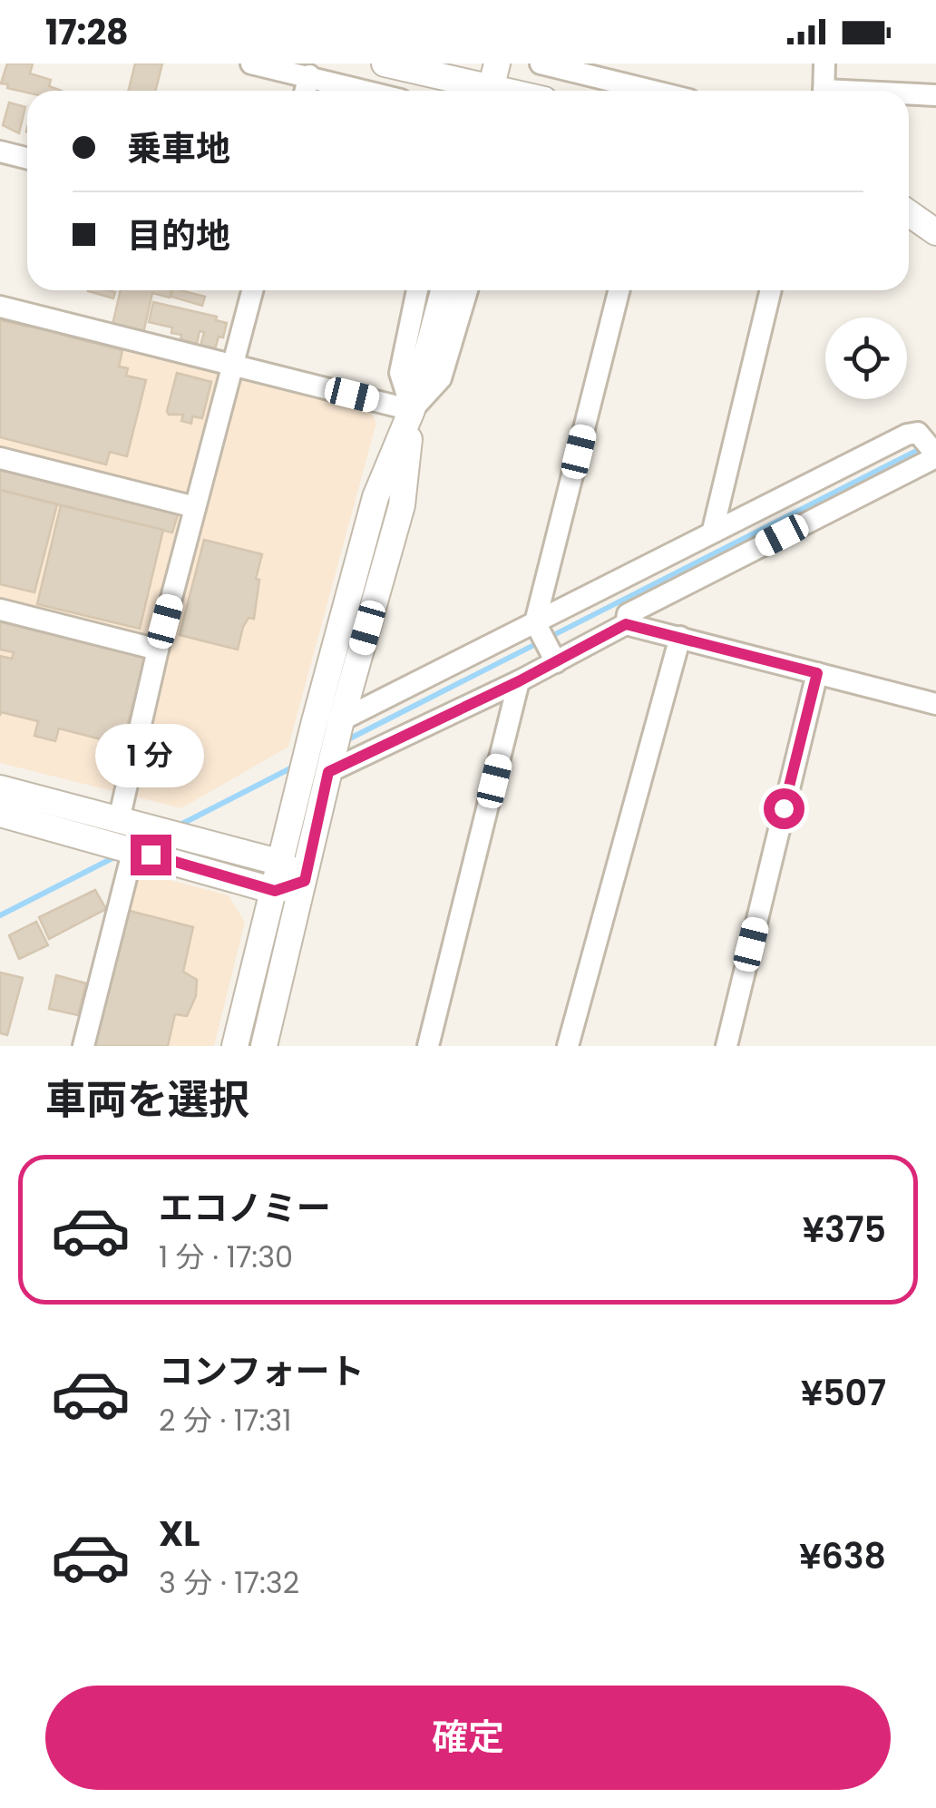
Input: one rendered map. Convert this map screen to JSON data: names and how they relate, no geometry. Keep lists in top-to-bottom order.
{
  "page": {
    "status": "17:28",
    "banner": ["乗車地", "目的地"],
    "bubble": "1 分",
    "heading": "車両を選択",
    "list": [
      {
        "name": "エコノミー",
        "note": "1 分 · 17:30",
        "value": "¥375"
      },
      {
        "name": "コンフォート",
        "note": "2 分 · 17:31",
        "value": "¥507"
      },
      {
        "name": "XL",
        "note": "3 分 · 17:32",
        "value": "¥638"
      }
    ],
    "buttons": "確定"
  }
}
